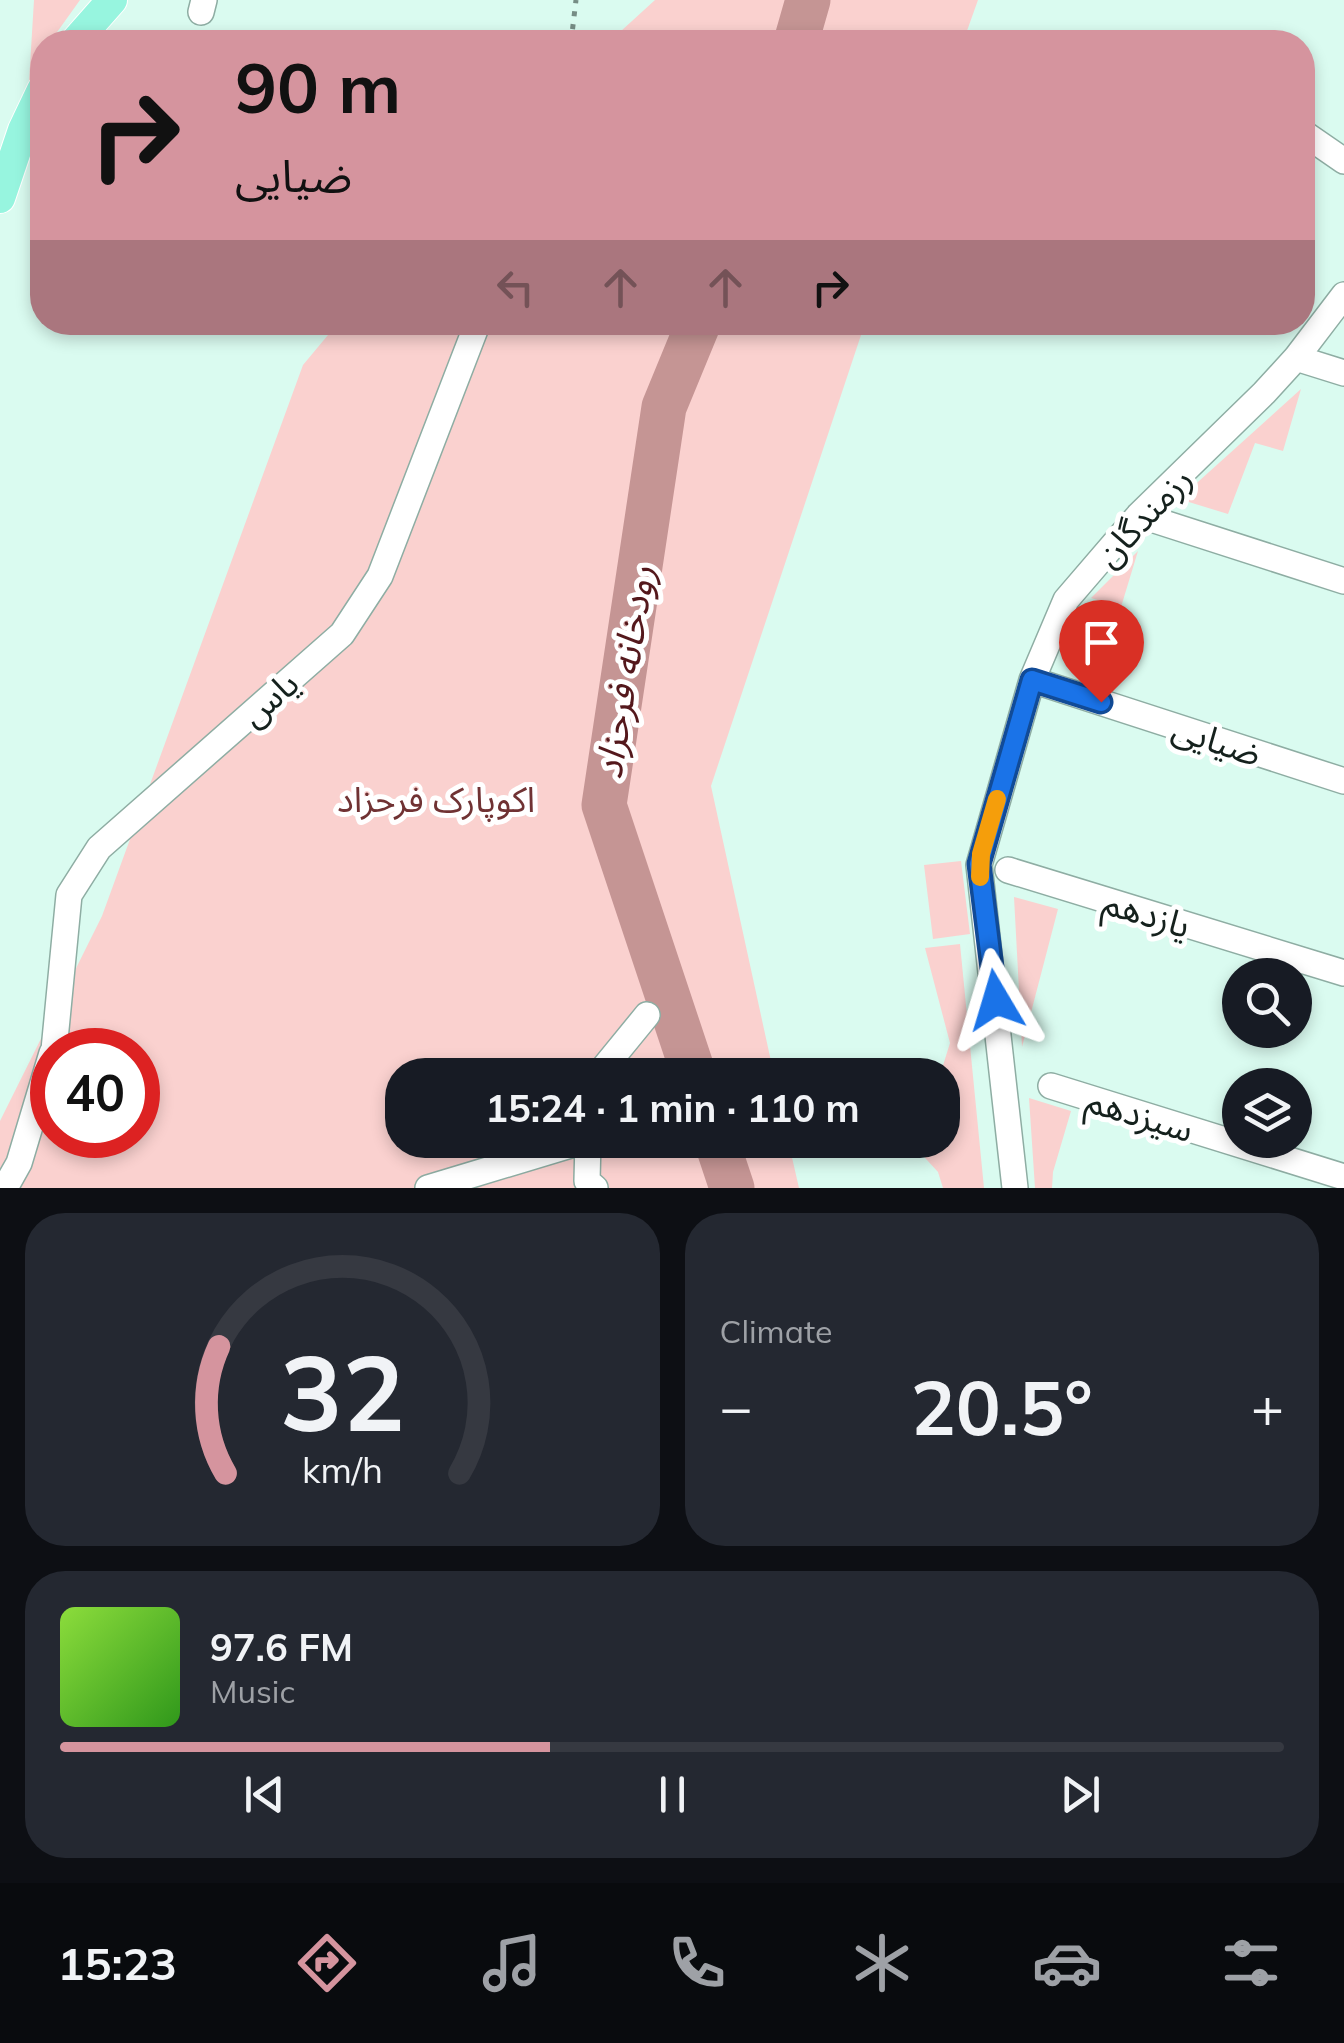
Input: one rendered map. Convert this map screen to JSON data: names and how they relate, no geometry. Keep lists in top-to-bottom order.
{
  "streets": {
    "street": [
      "رزمندگان",
      "یاس",
      "ضیایی",
      "یازدهم",
      "سیزدهم"
    ]
  },
  "crossings": [
    ["رزمندگان", "ضیایی"]
  ],
  "water": ["رودخانه فرحزاد"],
  "parks": ["اکوپارک فرحزاد"],
  "page": {
    "turn": ["90 m", "ضیایی"],
    "limit": "40",
    "trip": "15:24 · 1 min · 110 m",
    "tile": "Climate",
    "heat": ["−", "20.5°", "+"],
    "song": ["97.6 FM", "Music"],
    "tabs": "15:23",
    "gauge": ["32", "km/h"]
  }
}
